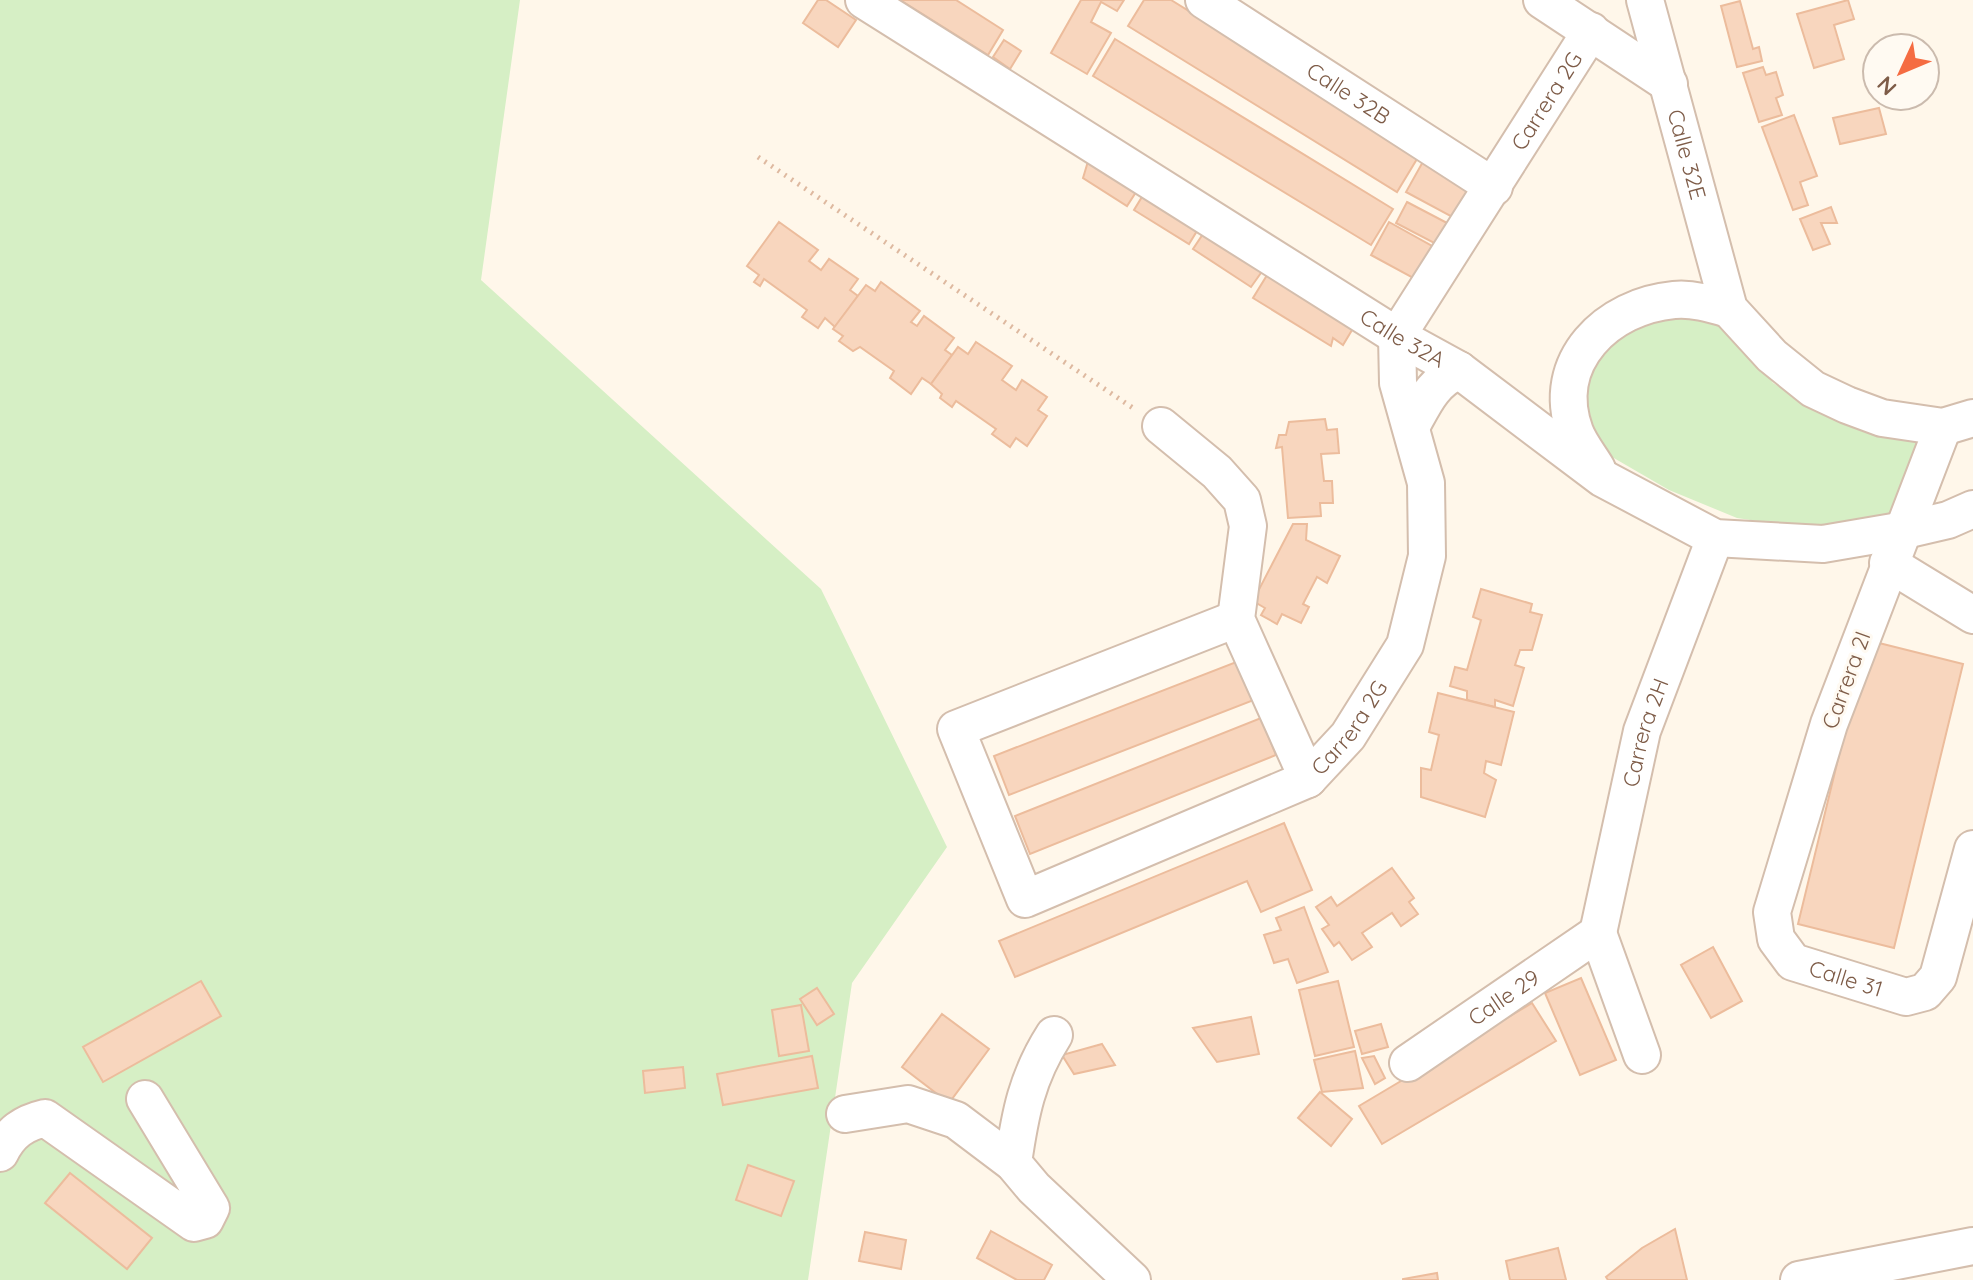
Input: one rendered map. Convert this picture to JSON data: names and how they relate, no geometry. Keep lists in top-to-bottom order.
{
  "streets": {
    "street": [
      "Calle 32B",
      "Carrera 2G",
      "Calle 32E",
      "Calle 32A",
      "Carrera 2I",
      "Carrera 2H",
      "Calle 31",
      "Calle 29"
    ]
  },
  "crossings": [
    ["Calle 32B", "Carrera 2G"],
    ["Carrera 2G", "Calle 32A"],
    ["Calle 32A", "Carrera 2I"],
    ["Calle 32A", "Carrera 2H"],
    ["Carrera 2I", "Calle 31"],
    ["Carrera 2H", "Calle 29"]
  ],
  "north": "bottom left"
}
